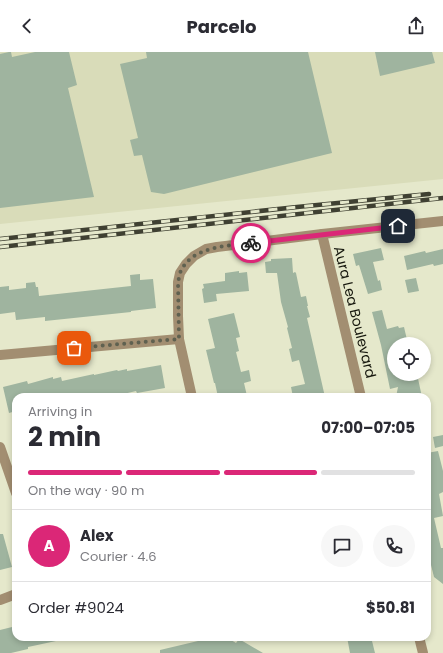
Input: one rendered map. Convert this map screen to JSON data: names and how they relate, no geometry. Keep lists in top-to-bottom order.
{
  "streets": {
    "street": ["Aura Lea Boulevard"]
  },
  "page": {
    "header": "Parcelo",
    "heading": ["2 min", "Arriving in", "07:00–07:05"],
    "panel": [
      "Alex",
      "Courier · 4.6",
      "Order #9024",
      "$50.81"
    ],
    "bar": "On the way · 90 m",
    "round": "A"
  }
}
